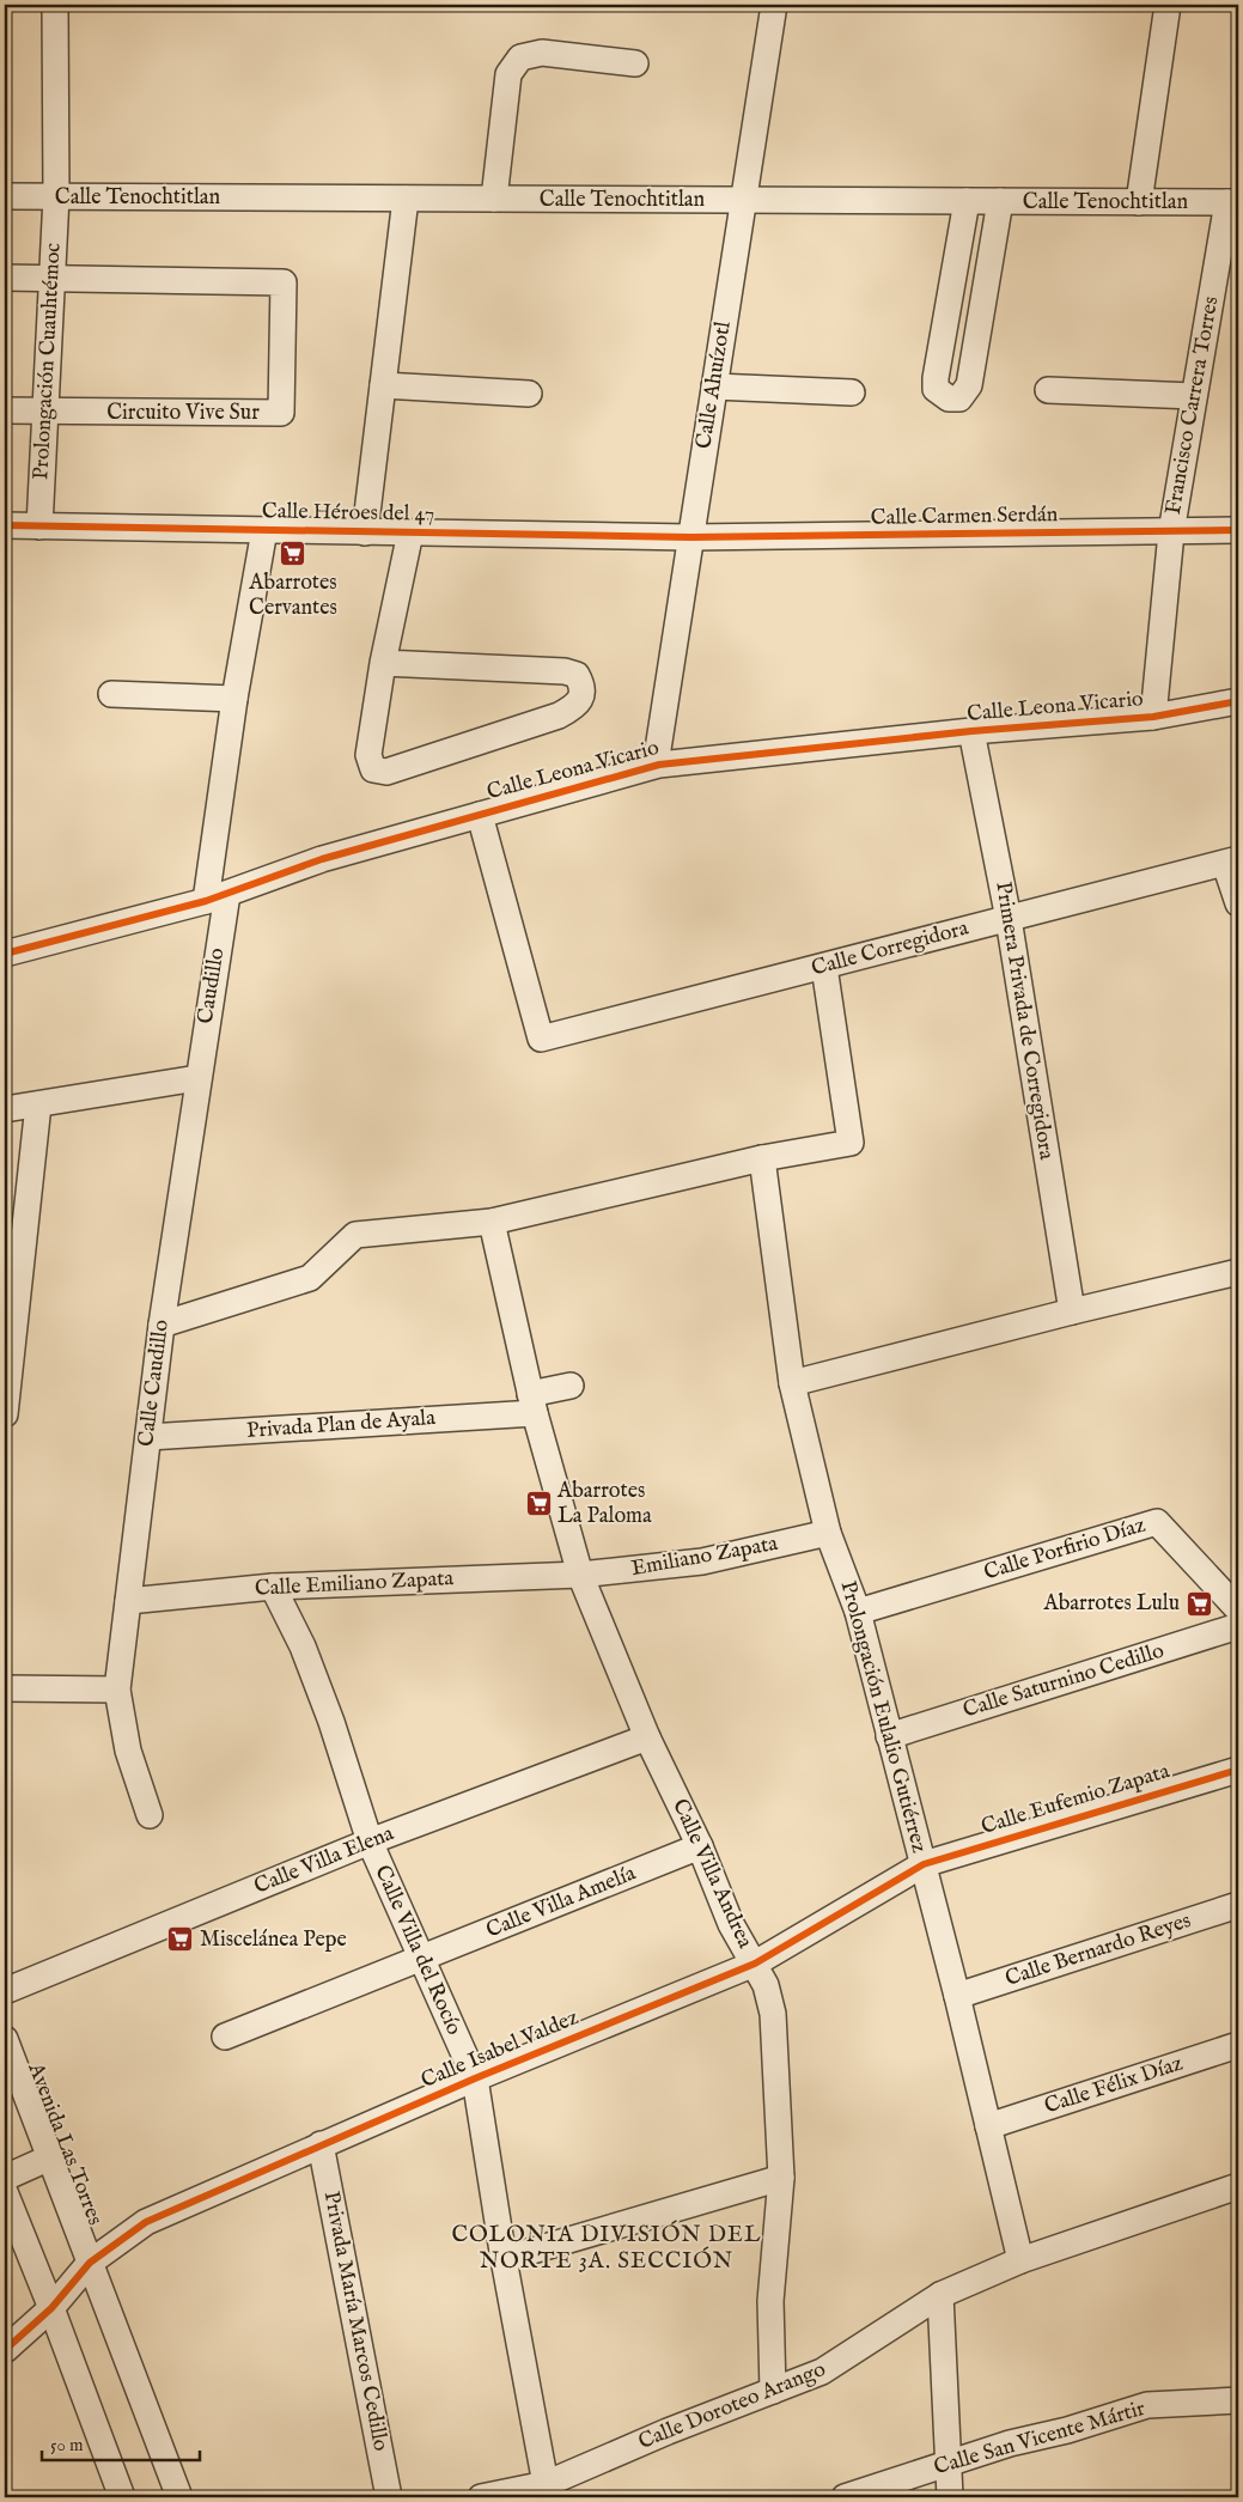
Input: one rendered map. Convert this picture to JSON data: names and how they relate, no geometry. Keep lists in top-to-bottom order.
{
  "streets": {
    "street": [
      "Calle Tenochtitlan",
      "Prolongación Cuauhtémoc",
      "Calle Ahuízotl",
      "Francisco Carrera Torres",
      "Circuito Vive Sur",
      "Calle Héroes del 47",
      "Calle Carmen Serdán",
      "Calle Leona Vicario",
      "Calle Corregidora",
      "Caudillo",
      "Primera Privada de Corregidora",
      "Calle Caudillo",
      "Privada Plan de Ayala",
      "Calle Porfirio Díaz",
      "Emiliano Zapata",
      "Calle Emiliano Zapata",
      "Calle Saturnino Cedillo",
      "Prolongación Eulalio Gutiérrez",
      "Calle Eufemio Zapata",
      "Calle Villa Elena",
      "Calle Villa Andrea",
      "Calle Villa Amelía",
      "Calle Villa del Rocío",
      "Calle Bernardo Reyes",
      "Calle Isabel Valdez",
      "Calle Félix Díaz",
      "Avenida Las Torres",
      "Privada María Marcos Cedillo",
      "Calle Doroteo Arango",
      "Calle San Vicente Mártir"
    ]
  },
  "crossings": [
    ["Calle Tenochtitlan", "Prolongación Cuauhtémoc"],
    ["Calle Tenochtitlan", "Calle Ahuízotl"],
    ["Calle Tenochtitlan", "Francisco Carrera Torres"],
    ["Prolongación Cuauhtémoc", "Circuito Vive Sur"],
    ["Prolongación Cuauhtémoc", "Calle Héroes del 47"],
    ["Calle Ahuízotl", "Calle Héroes del 47"],
    ["Calle Ahuízotl", "Calle Carmen Serdán"],
    ["Calle Ahuízotl", "Calle Leona Vicario"],
    ["Francisco Carrera Torres", "Calle Carmen Serdán"],
    ["Francisco Carrera Torres", "Calle Leona Vicario"],
    ["Calle Héroes del 47", "Calle Carmen Serdán"],
    ["Calle Héroes del 47", "Caudillo"],
    ["Calle Leona Vicario", "Calle Corregidora"],
    ["Calle Leona Vicario", "Caudillo"],
    ["Calle Leona Vicario", "Primera Privada de Corregidora"],
    ["Calle Corregidora", "Primera Privada de Corregidora"],
    ["Caudillo", "Calle Caudillo"],
    ["Calle Caudillo", "Privada Plan de Ayala"],
    ["Calle Caudillo", "Calle Emiliano Zapata"],
    ["Privada Plan de Ayala", "Calle Villa Andrea"],
    ["Calle Porfirio Díaz", "Prolongación Eulalio Gutiérrez"],
    ["Emiliano Zapata", "Calle Emiliano Zapata"],
    ["Emiliano Zapata", "Prolongación Eulalio Gutiérrez"],
    ["Emiliano Zapata", "Calle Villa Andrea"],
    ["Calle Emiliano Zapata", "Calle Villa Andrea"],
    ["Calle Emiliano Zapata", "Calle Villa del Rocío"],
    ["Calle Saturnino Cedillo", "Prolongación Eulalio Gutiérrez"],
    ["Prolongación Eulalio Gutiérrez", "Calle Eufemio Zapata"],
    ["Prolongación Eulalio Gutiérrez", "Calle Bernardo Reyes"],
    ["Prolongación Eulalio Gutiérrez", "Calle Isabel Valdez"],
    ["Prolongación Eulalio Gutiérrez", "Calle Félix Díaz"],
    ["Prolongación Eulalio Gutiérrez", "Calle Doroteo Arango"],
    ["Calle Eufemio Zapata", "Calle Isabel Valdez"],
    ["Calle Villa Elena", "Calle Villa Andrea"],
    ["Calle Villa Elena", "Calle Villa del Rocío"],
    ["Calle Villa Andrea", "Calle Villa Amelía"],
    ["Calle Villa Andrea", "Calle Isabel Valdez"],
    ["Calle Villa Andrea", "Calle Doroteo Arango"],
    ["Calle Villa Amelía", "Calle Villa del Rocío"],
    ["Calle Villa del Rocío", "Calle Isabel Valdez"],
    ["Calle Isabel Valdez", "Avenida Las Torres"],
    ["Calle Isabel Valdez", "Privada María Marcos Cedillo"]
  ],
  "districts": ["COLONIA DIVISIÓN DEL NORTE 3A. SECCIÓN"],
  "places": {
    "supermarket": [
      "Abarrotes Cervantes",
      "Abarrotes La Paloma",
      "Abarrotes Lulu",
      "Miscelánea Pepe"
    ]
  },
  "scale_bar": "50 m"
}
